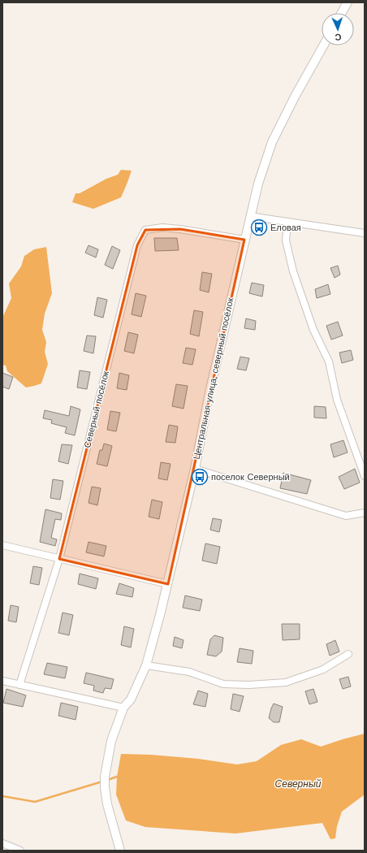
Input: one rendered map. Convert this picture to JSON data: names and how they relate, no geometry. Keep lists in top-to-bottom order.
{
  "streets": {
    "street": ["Центральная улица, северный посёлок", "Северный посёлок"]
  },
  "crossings": [
    ["Центральная улица, северный посёлок", "Северный посёлок"]
  ],
  "water": ["Северный"],
  "places": {
    "bus stop": ["Еловая", "поселок Северный"]
  },
  "north": "bottom"
}
